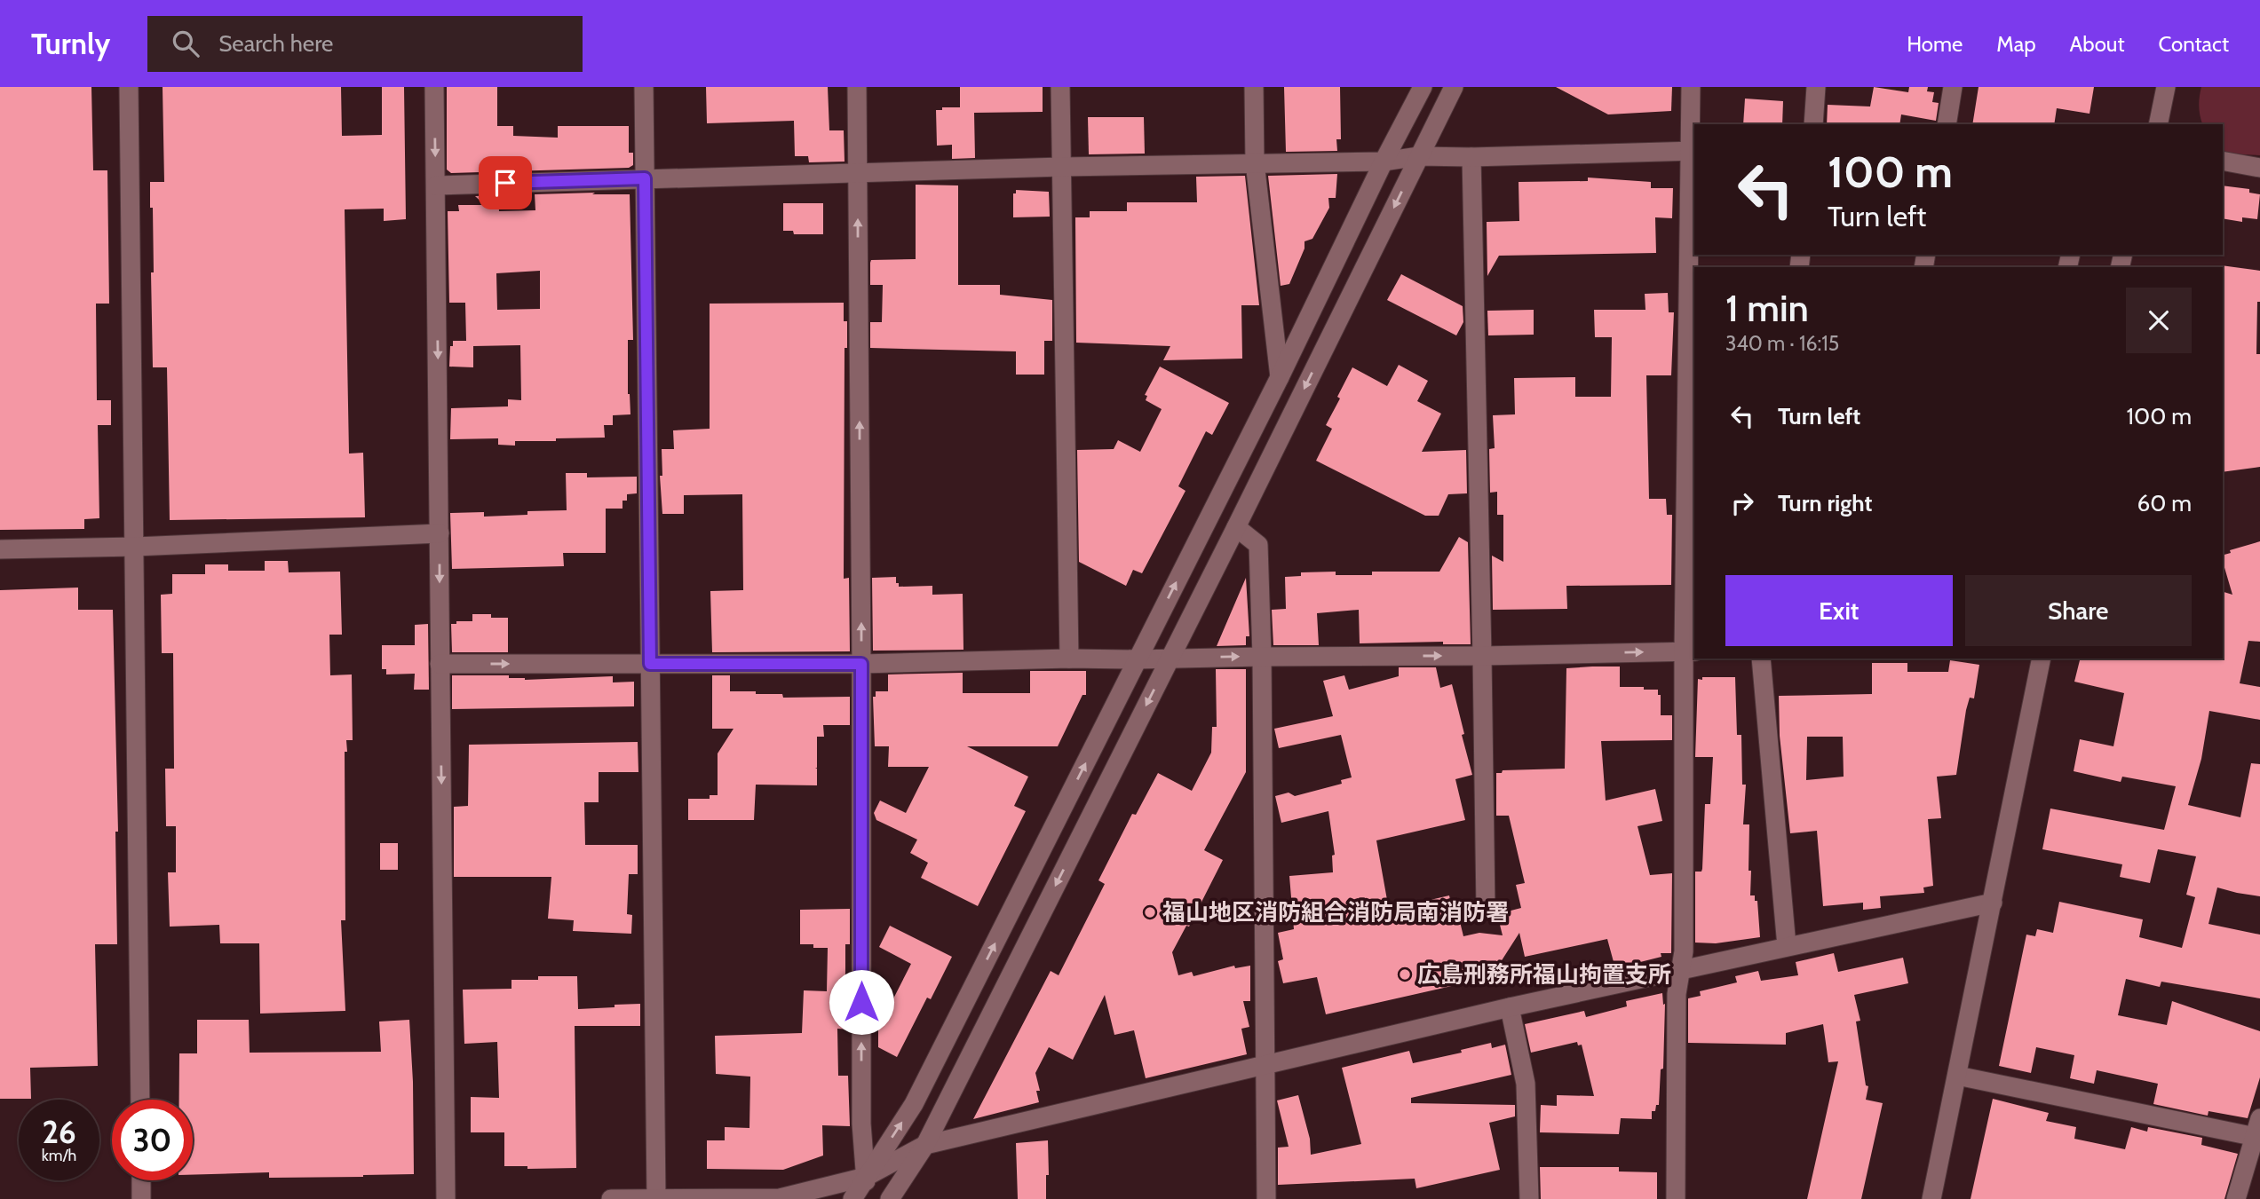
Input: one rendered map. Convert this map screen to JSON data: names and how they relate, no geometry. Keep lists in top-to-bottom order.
{
  "places": ["福山地区消防組合消防局南消防署", "広島刑務所福山拘置支所"],
  "page": {
    "header": "Turnly",
    "search": "Search here",
    "nav": [
      "Home",
      "Map",
      "About",
      "Contact"
    ],
    "turn": ["100 m", "Turn left"],
    "heading": ["1 min", "340 m · 16:15"],
    "list": [
      {
        "name": "Turn left",
        "value": "100 m"
      },
      {
        "name": "Turn right",
        "value": "60 m"
      }
    ],
    "buttons": ["Exit", "Share"],
    "speed": "26 km/h",
    "limit": "30"
  }
}
